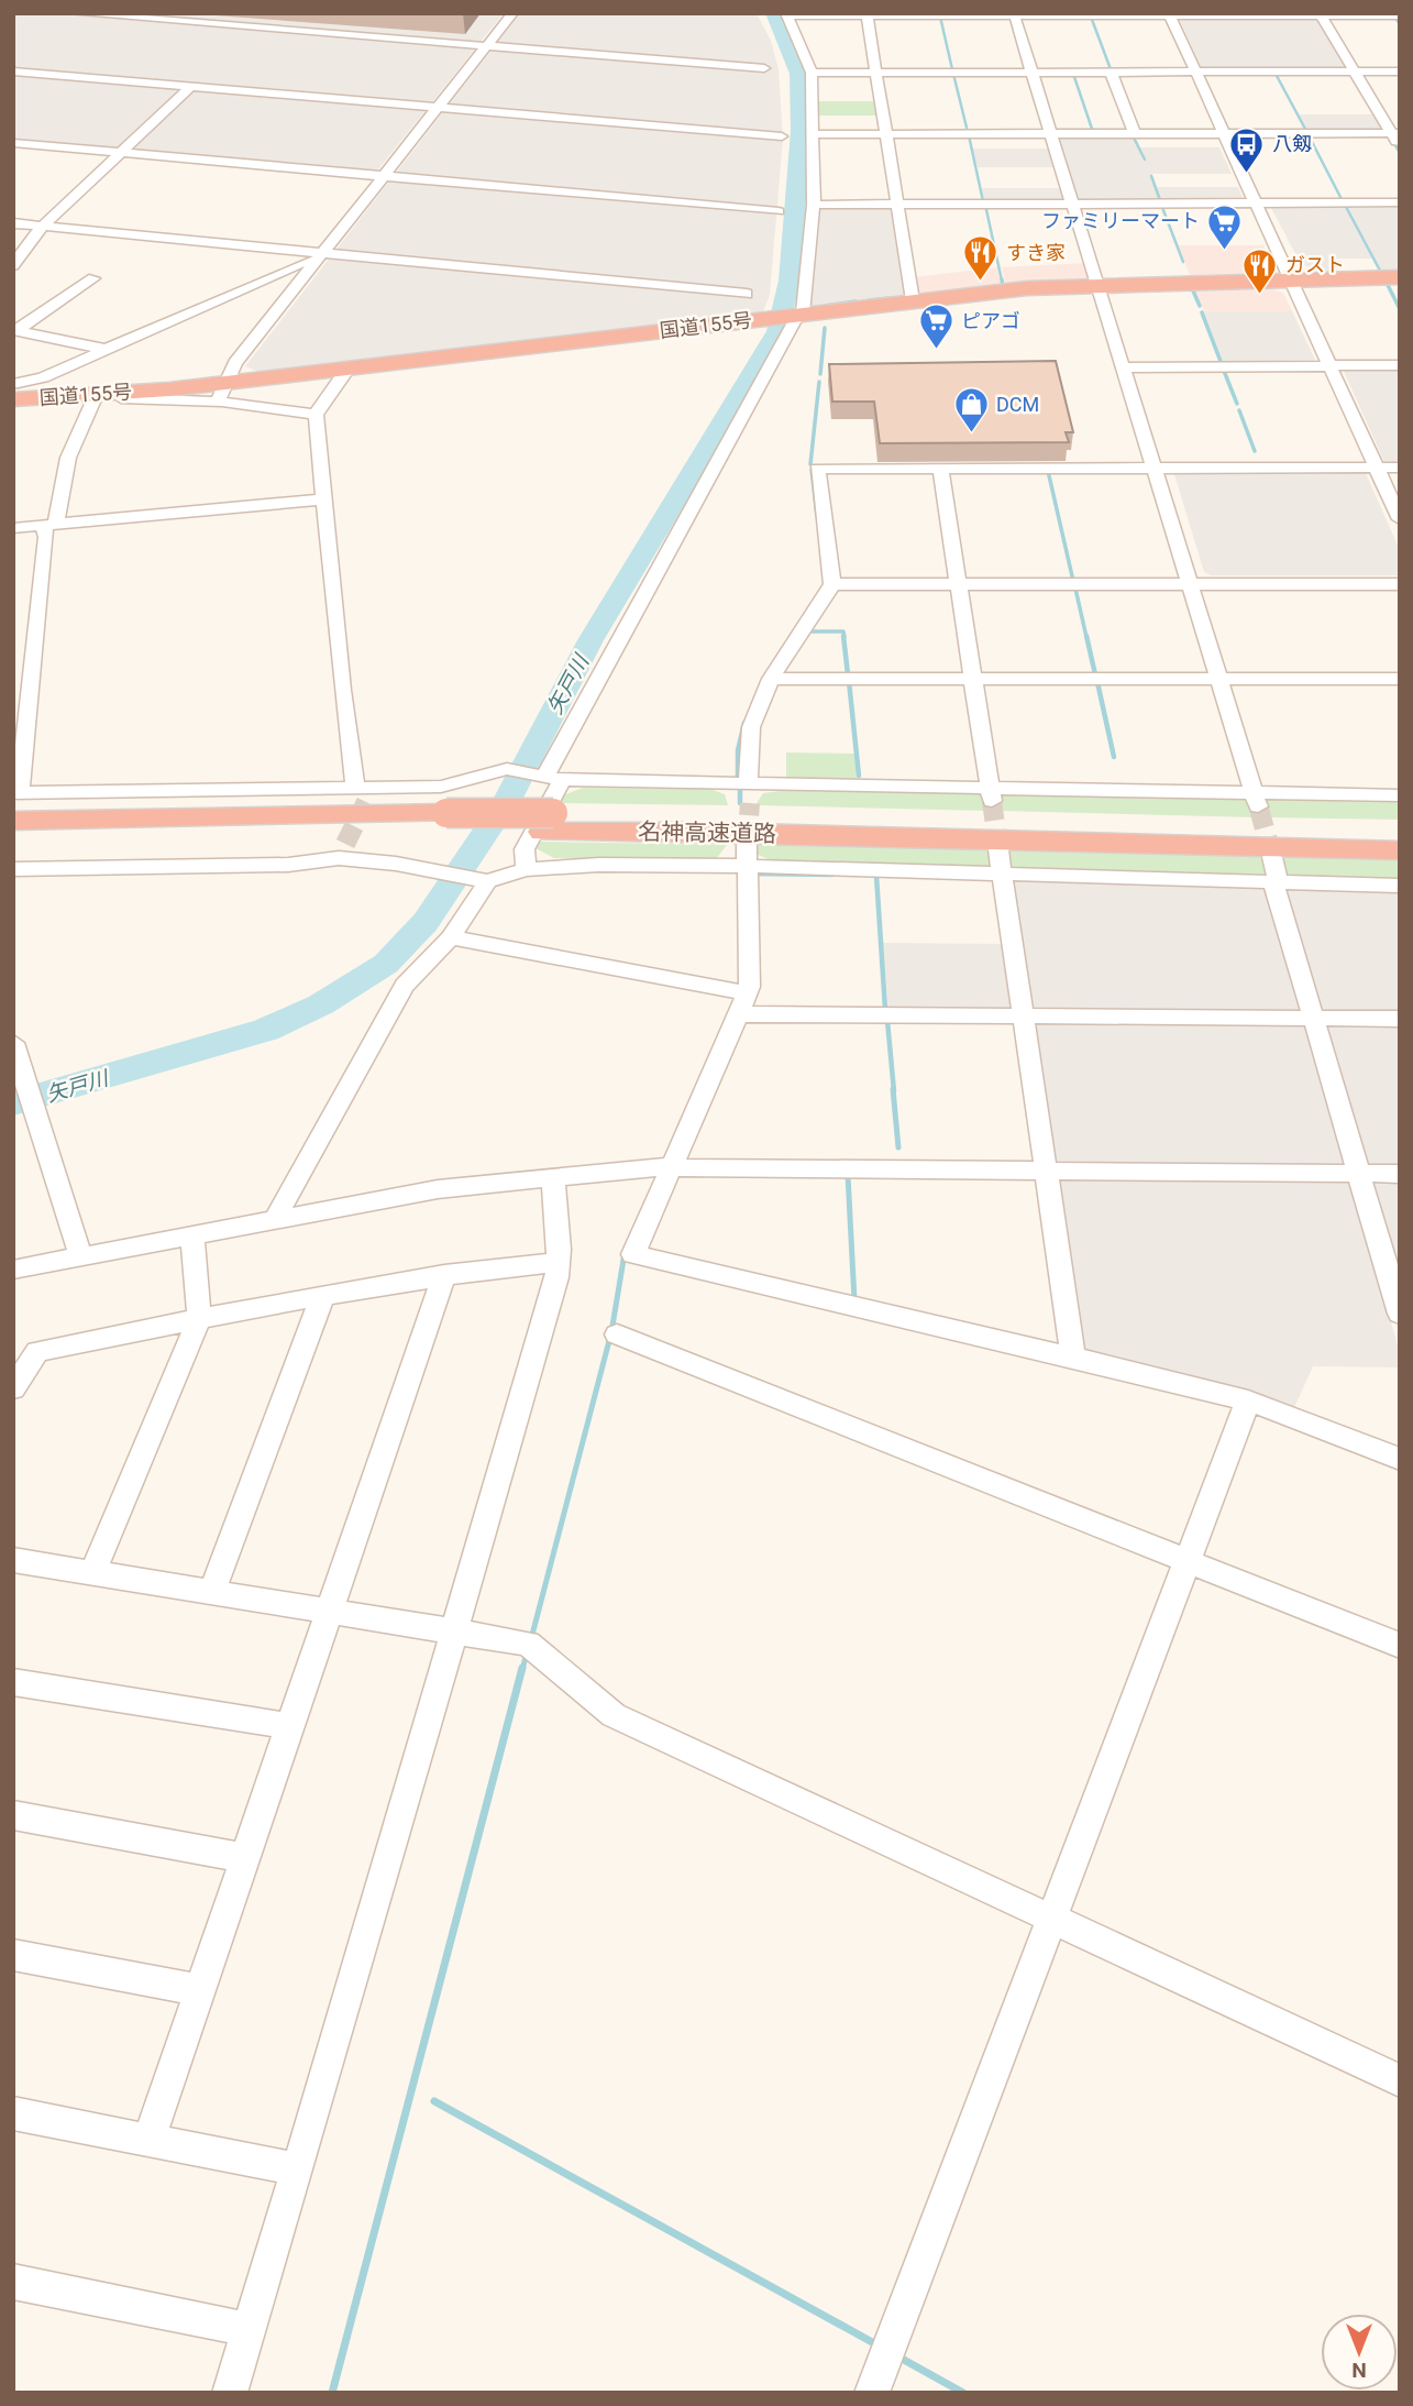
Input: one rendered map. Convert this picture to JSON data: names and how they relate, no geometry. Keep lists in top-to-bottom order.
{
  "streets": {
    "highway": ["国道155号", "名神高速道路"]
  },
  "water": ["矢戸川"],
  "places": {
    "bus stop": ["八剱"],
    "supermarket": ["ファミリーマート", "ピアゴ"],
    "restaurant": ["すき家", "ガスト"],
    "shop": ["DCM"]
  },
  "north": "bottom"
}
